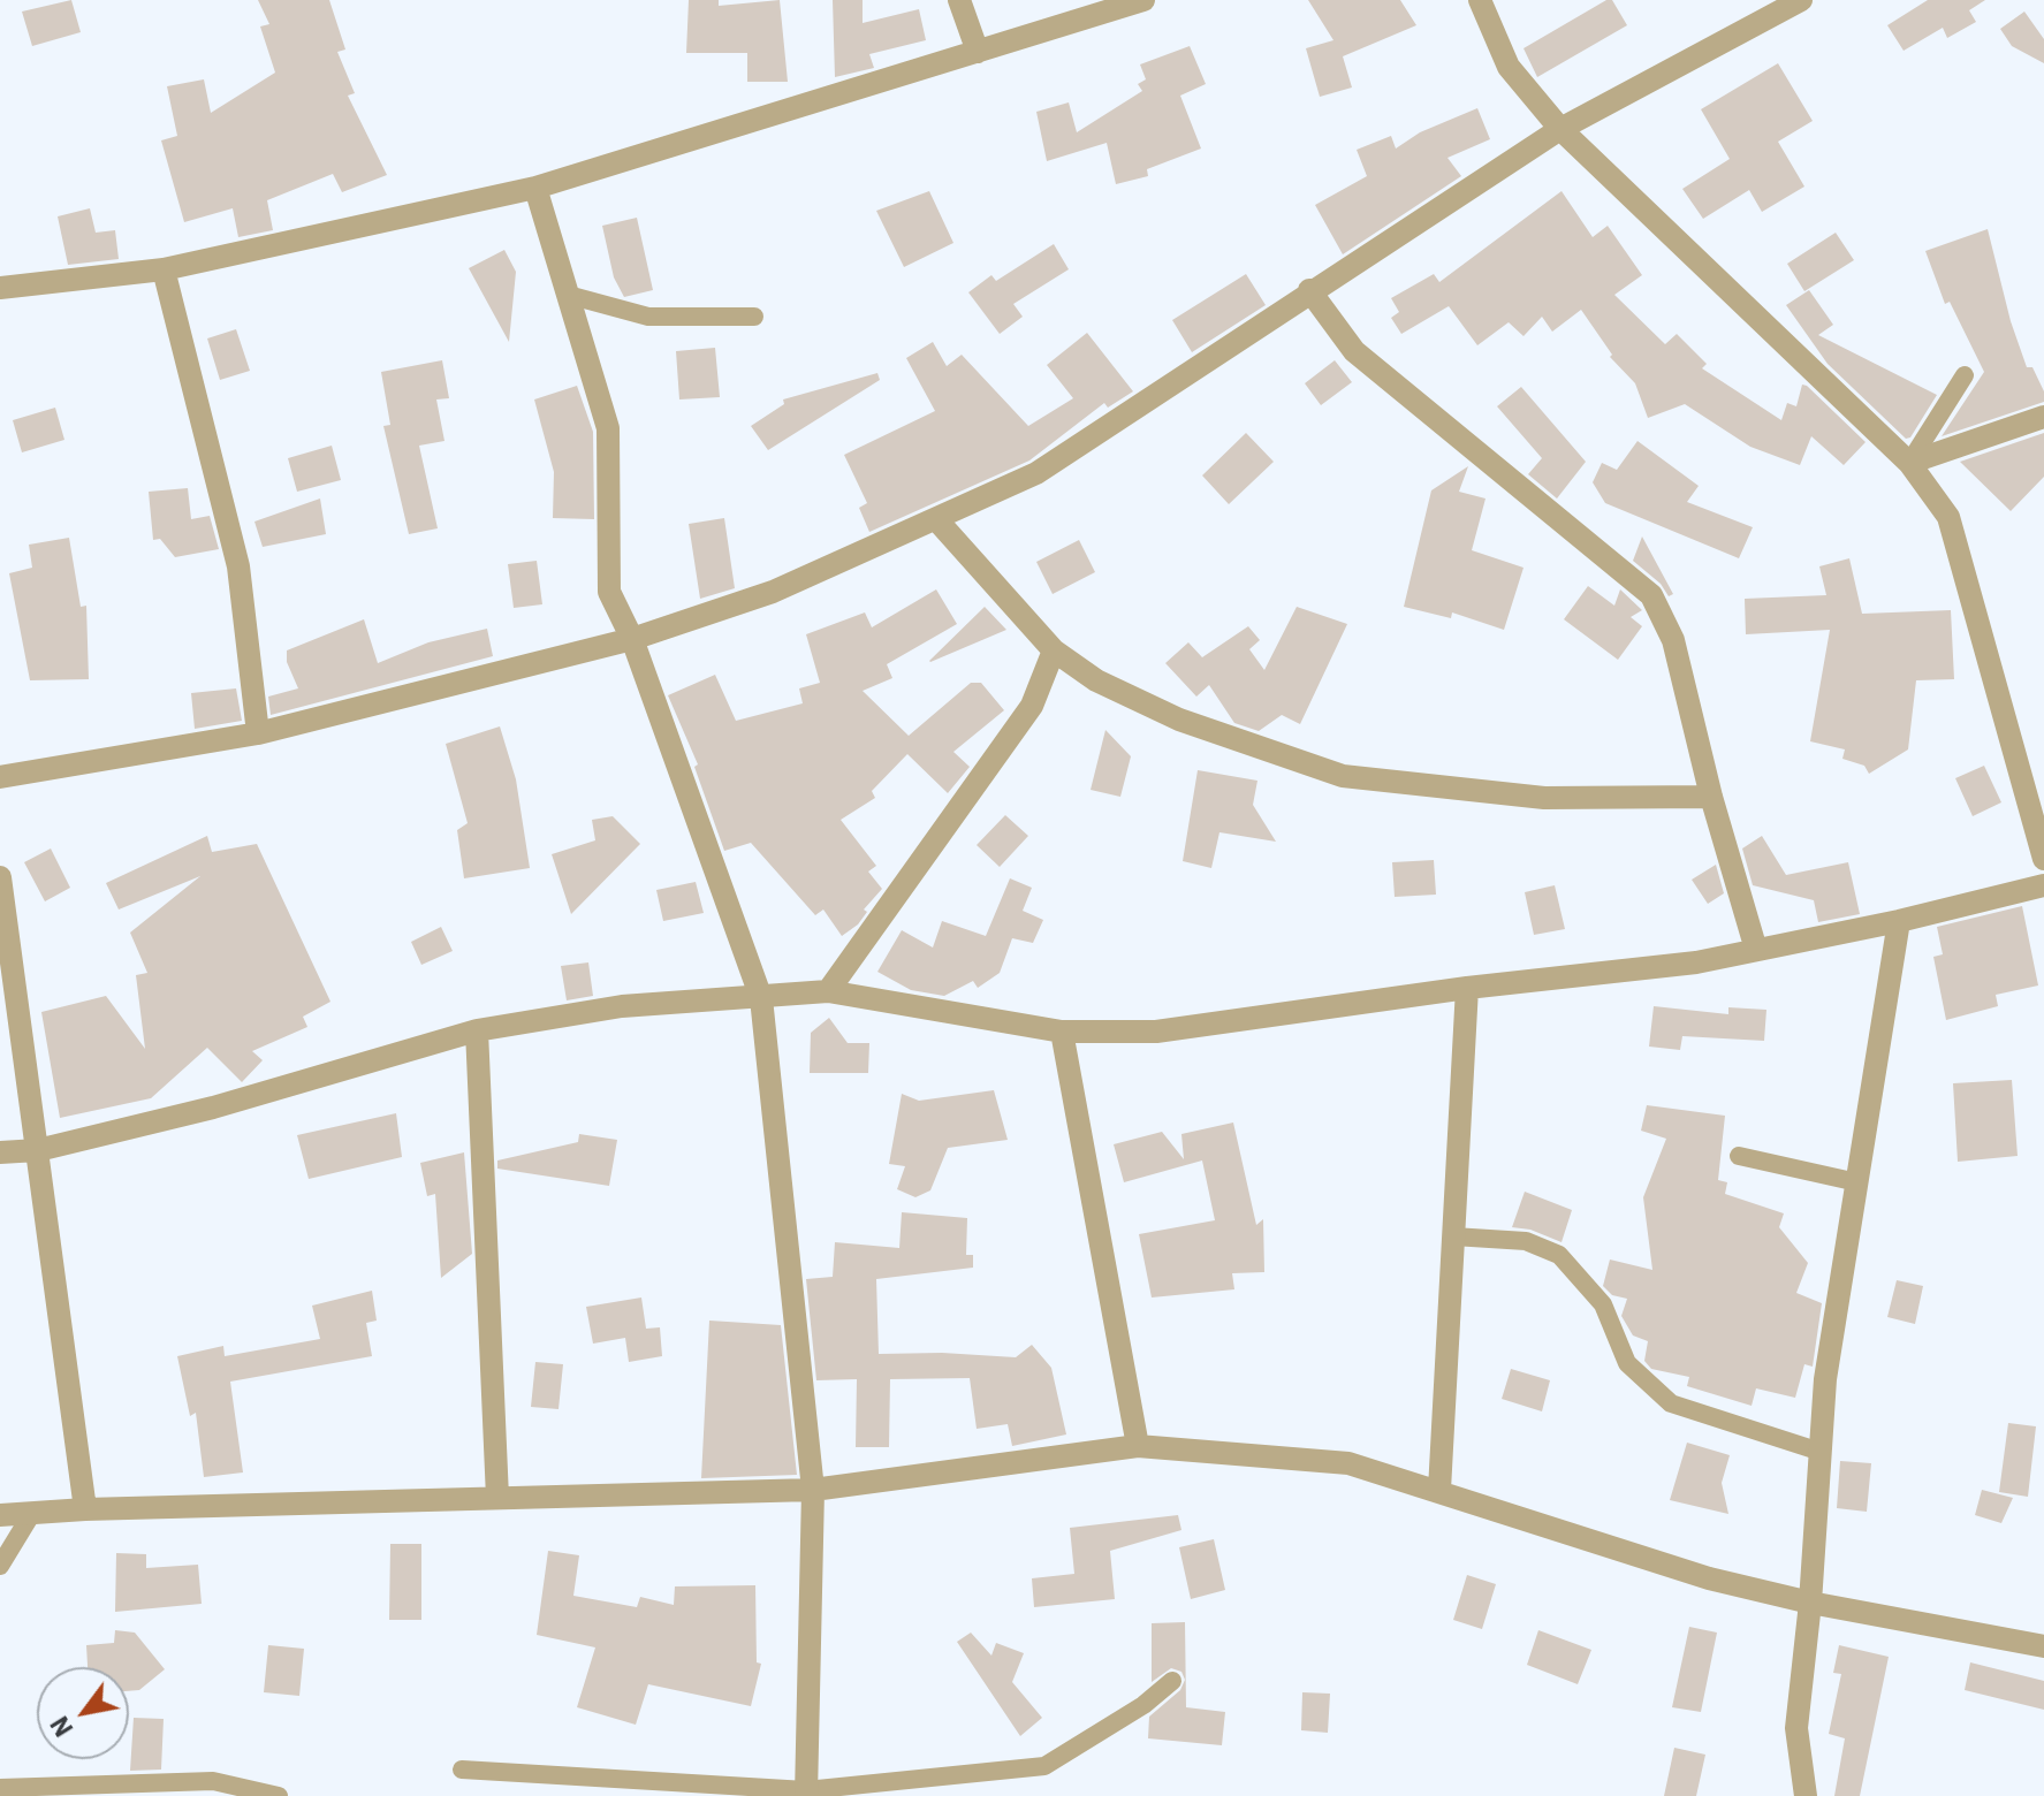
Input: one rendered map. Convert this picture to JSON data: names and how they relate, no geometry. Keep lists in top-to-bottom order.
{
  "north": "bottom left"
}
